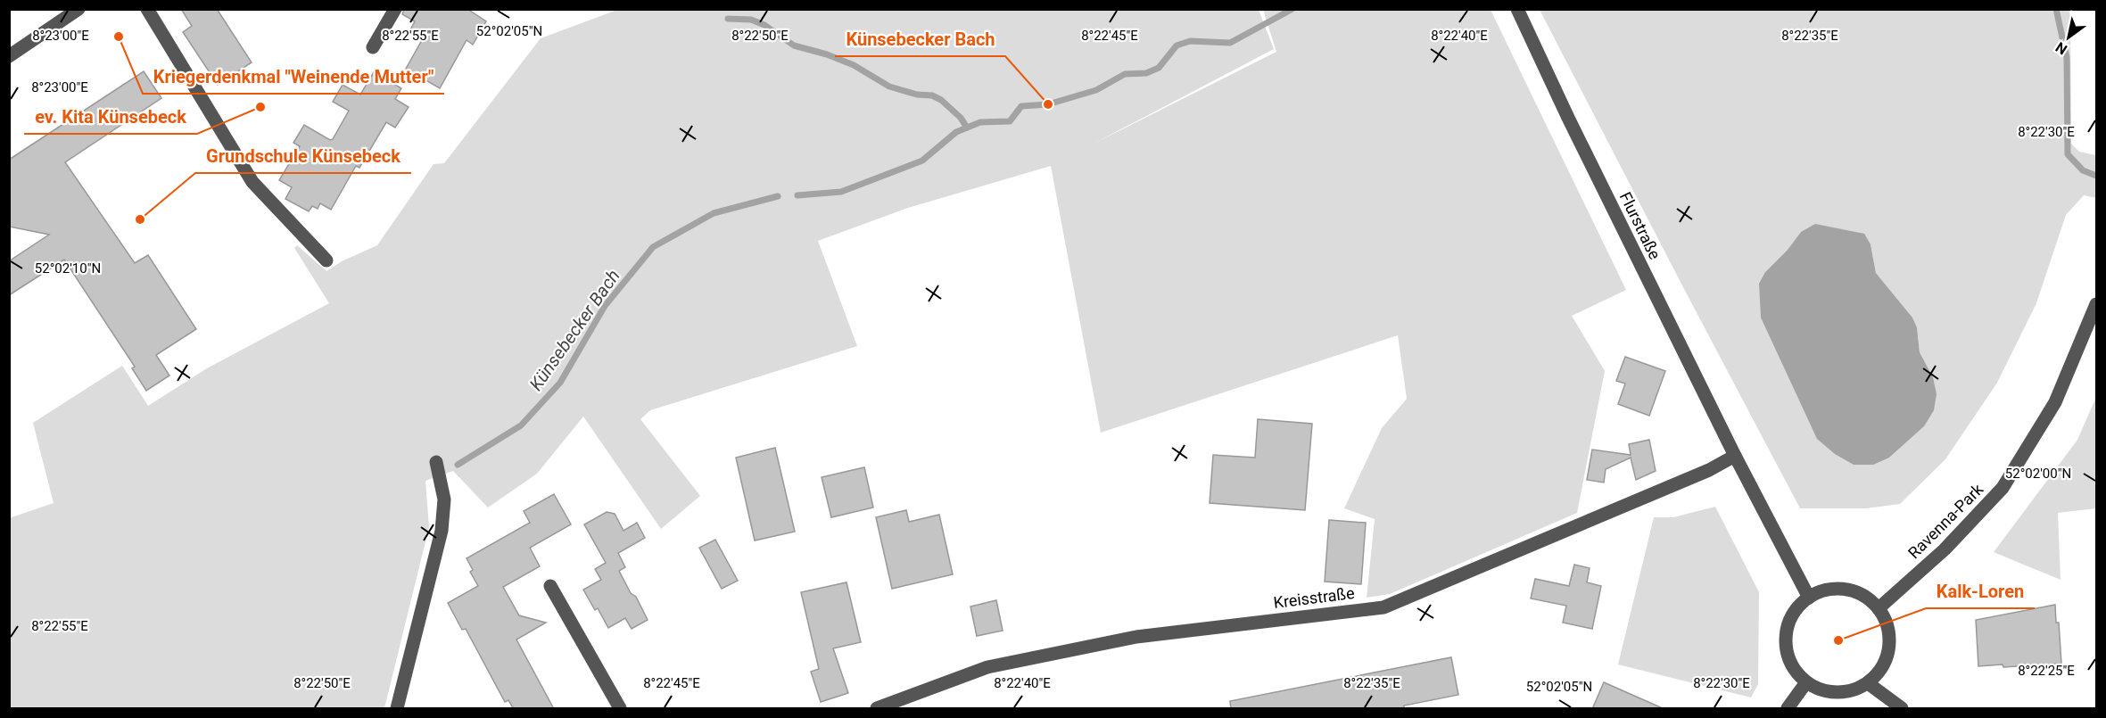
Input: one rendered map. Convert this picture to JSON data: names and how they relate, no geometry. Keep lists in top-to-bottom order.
{
  "streets": {
    "street": ["Flurstraße", "Ravenna-Park", "Kreisstraße"]
  },
  "crossings": [
    ["Flurstraße", "Ravenna-Park"],
    ["Flurstraße", "Kreisstraße"]
  ],
  "water": ["Künsebecker Bach"],
  "places": [
    "Kriegerdenkmal \"Weinende Mutter\"",
    "Künsebecker Bach",
    "ev. Kita Künsebeck",
    "Grundschule Künsebeck",
    "Kalk-Loren"
  ],
  "north": "bottom left",
  "coordinates": [
    "52°02'05\"N",
    "8°22'50\"E",
    "8°22'45\"E",
    "8°22'40\"E",
    "8°22'35\"E",
    "8°23'00\"E",
    "8°22'55\"E",
    "8°22'30\"E",
    "52°02'10\"N",
    "52°02'00\"N",
    "8°22'25\"E"
  ]
}
